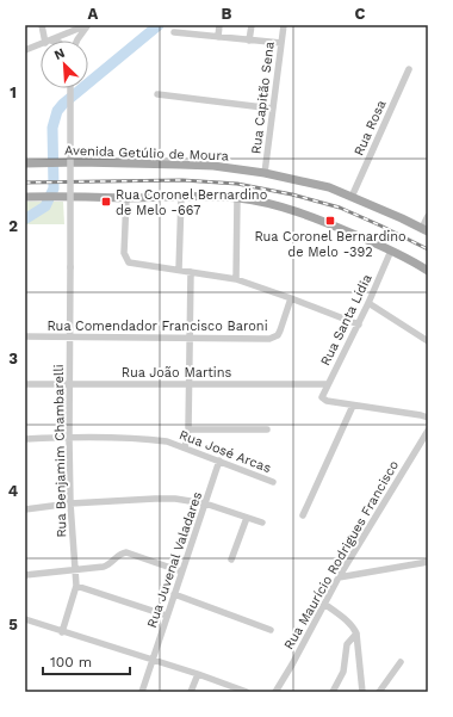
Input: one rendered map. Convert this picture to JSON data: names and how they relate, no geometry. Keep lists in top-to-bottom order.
{
  "streets": {
    "main road": ["Avenida Getúlio de Moura"],
    "street": [
      "Rua Capitão Sena",
      "Rua Rosa",
      "Rua Santa Lídia",
      "Rua Comendador Francisco Baroni",
      "Rua João Martins",
      "Rua Benjamim Chambarelli",
      "Rua José Arcas",
      "Rua Maurício Rodrigues Francisco",
      "Rua Juvenal Valadares"
    ]
  },
  "crossings": [
    ["Rua Capitão Sena", "Avenida Getúlio de Moura"],
    ["Rua Rosa", "Avenida Getúlio de Moura"],
    ["Rua Santa Lídia", "Rua João Martins"],
    ["Rua Comendador Francisco Baroni", "Rua Benjamim Chambarelli"],
    ["Rua João Martins", "Rua Benjamim Chambarelli"],
    ["Rua Benjamim Chambarelli", "Rua José Arcas"],
    ["Rua José Arcas", "Rua Juvenal Valadares"]
  ],
  "places": {
    "transit": ["Rua Coronel Bernardino de Melo -667", "Rua Coronel Bernardino de Melo -392"]
  },
  "scale_bar": "100 m",
  "north": "top left",
  "grid": {
    "columns": ["A", "B", "C"],
    "rows": [
      "1",
      "2",
      "3",
      "4",
      "5"
    ]
  }
}
